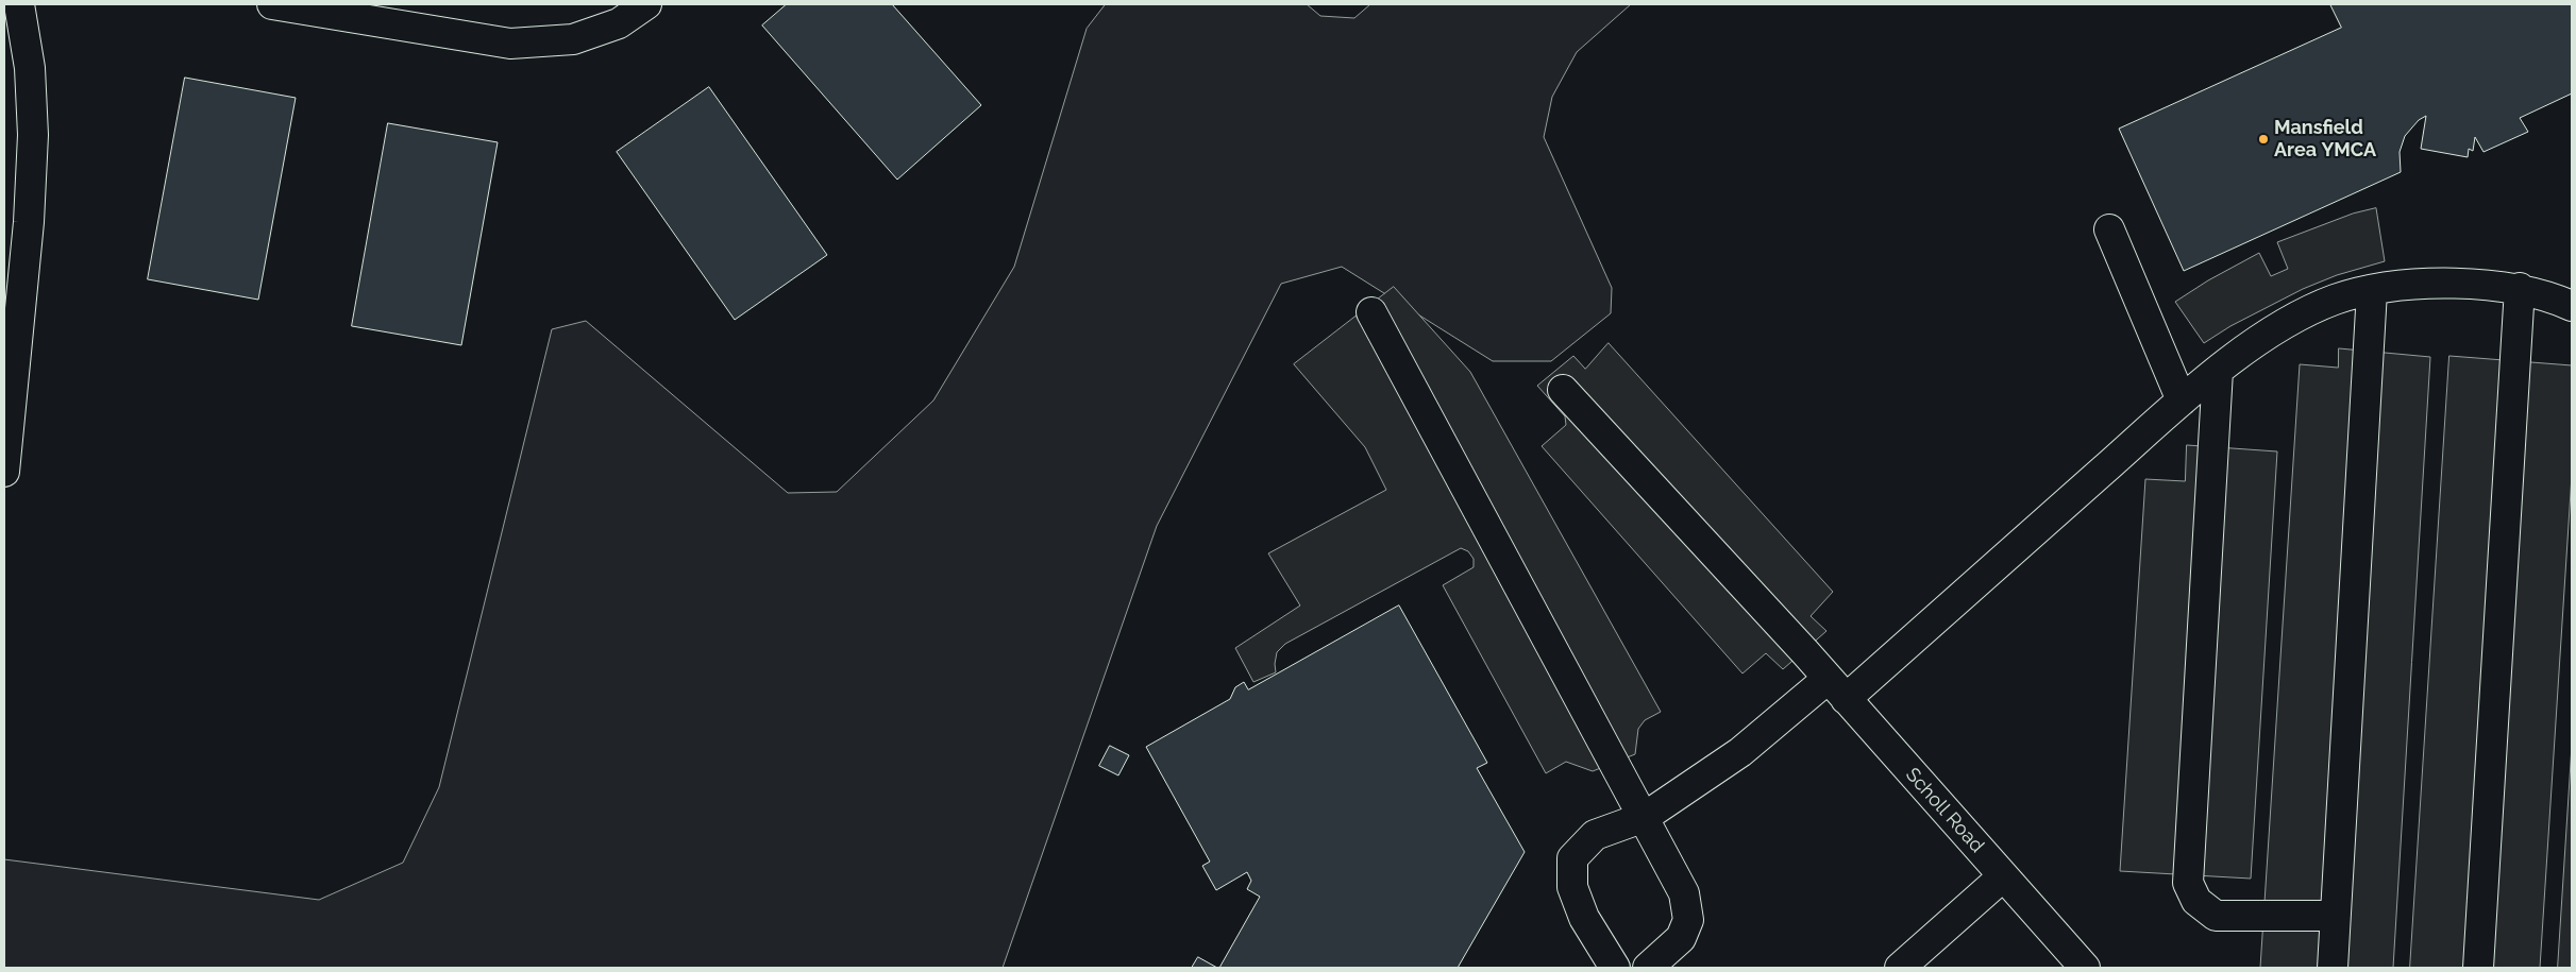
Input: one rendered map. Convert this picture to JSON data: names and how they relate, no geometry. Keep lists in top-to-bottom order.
{
  "streets": {
    "street": ["Scholl Road"]
  },
  "places": ["Mansfield Area YMCA"]
}
